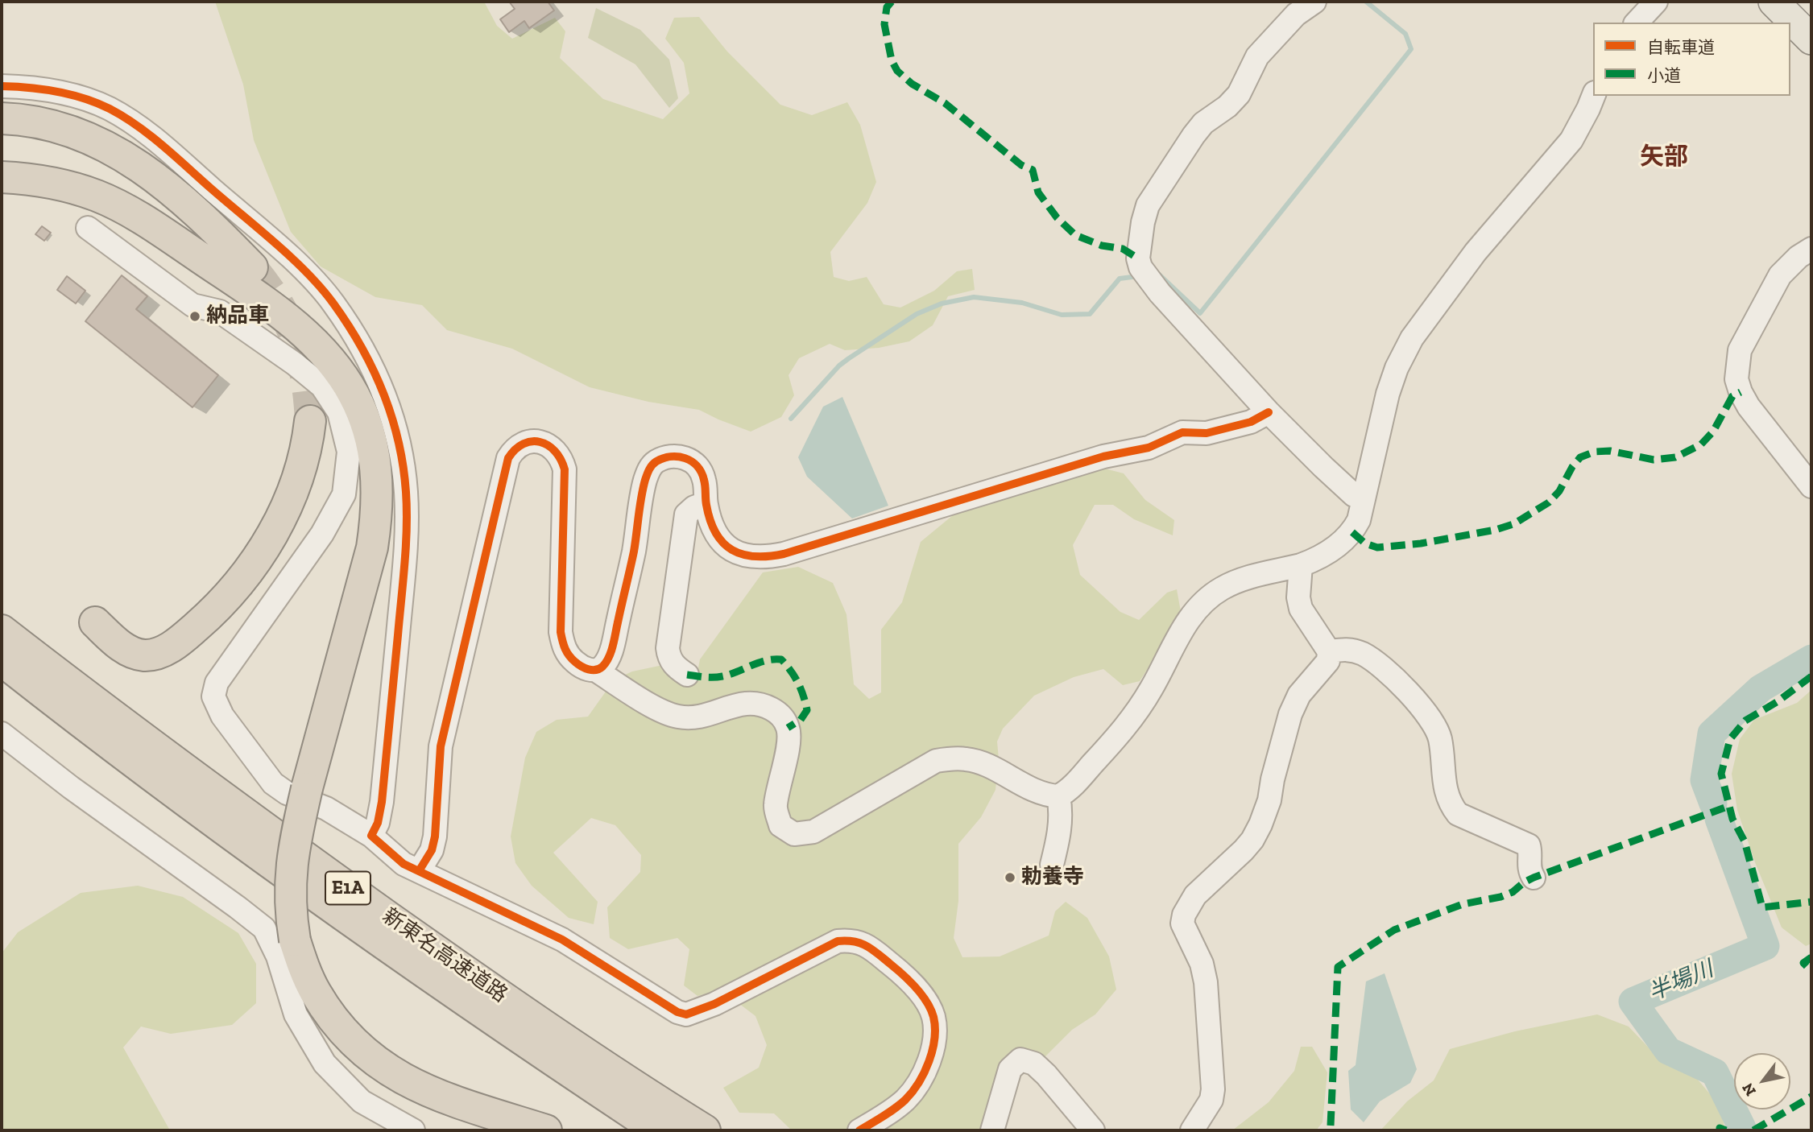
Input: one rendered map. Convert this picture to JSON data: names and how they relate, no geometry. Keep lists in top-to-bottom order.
{
  "streets": {
    "highway": ["E1A", "新東名高速道路"]
  },
  "districts": ["矢部"],
  "water": ["半場川"],
  "places": ["納品車", "勅養寺"],
  "legend": ["自転車道", "小道"],
  "north": "bottom left"
}
